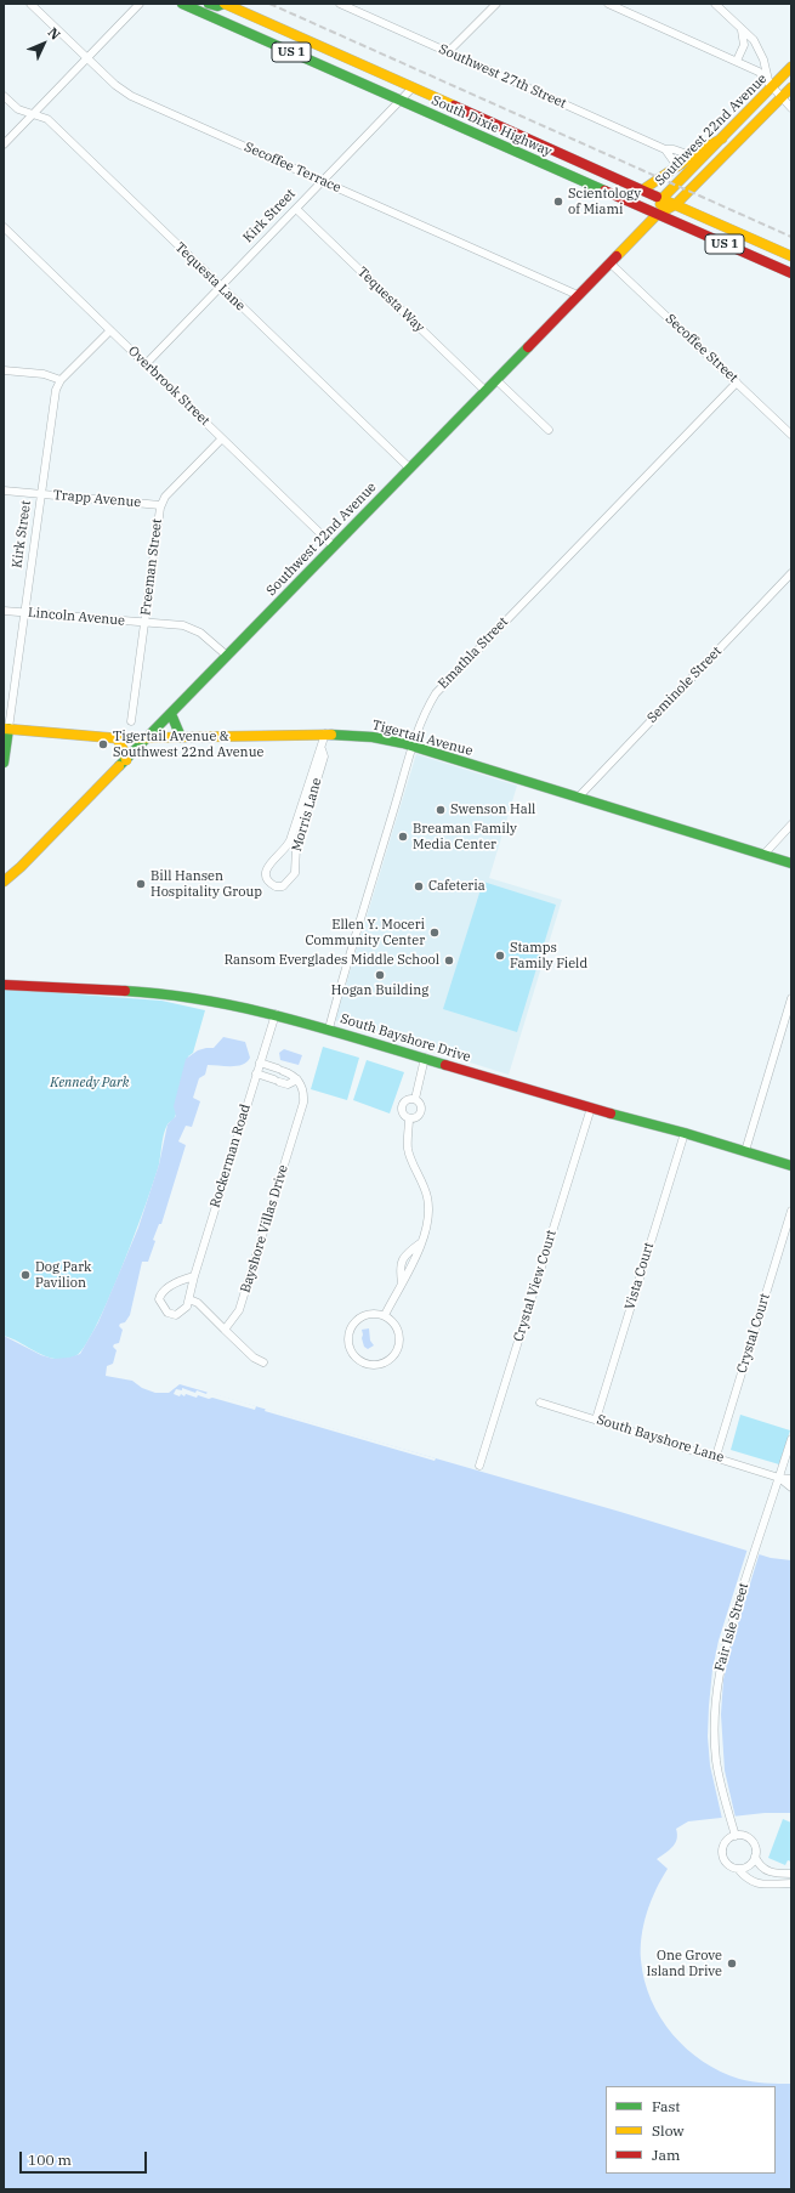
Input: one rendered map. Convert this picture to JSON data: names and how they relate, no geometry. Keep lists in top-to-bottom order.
{
  "streets": {
    "main road": [
      "US 1",
      "South Dixie Highway",
      "Southwest 22nd Avenue",
      "Kirk Street",
      "Tigertail Avenue",
      "South Bayshore Drive"
    ],
    "street": [
      "Southwest 27th Street",
      "Secoffee Terrace",
      "Tequesta Lane",
      "Tequesta Way",
      "Secoffee Street",
      "Overbrook Street",
      "Trapp Avenue",
      "Freeman Street",
      "Lincoln Avenue",
      "Emathla Street",
      "Seminole Street",
      "Morris Lane",
      "Rockerman Road",
      "Bayshore Villas Drive",
      "Vista Court",
      "Crystal View Court",
      "Crystal Court",
      "South Bayshore Lane",
      "Fair Isle Street"
    ]
  },
  "crossings": [
    ["South Dixie Highway", "Southwest 22nd Avenue"],
    ["South Dixie Highway", "Kirk Street"],
    ["Southwest 22nd Avenue", "Secoffee Terrace"],
    ["Southwest 22nd Avenue", "Tequesta Lane"],
    ["Southwest 22nd Avenue", "Tequesta Way"],
    ["Southwest 22nd Avenue", "Secoffee Street"],
    ["Southwest 22nd Avenue", "Overbrook Street"],
    ["Southwest 22nd Avenue", "Lincoln Avenue"],
    ["Southwest 22nd Avenue", "Tigertail Avenue"],
    ["Secoffee Terrace", "Kirk Street"],
    ["Kirk Street", "Tequesta Lane"],
    ["Kirk Street", "Tequesta Way"],
    ["Kirk Street", "Overbrook Street"],
    ["Kirk Street", "Trapp Avenue"],
    ["Kirk Street", "Lincoln Avenue"],
    ["Kirk Street", "Tigertail Avenue"],
    ["Secoffee Street", "Emathla Street"],
    ["Overbrook Street", "Freeman Street"],
    ["Trapp Avenue", "Freeman Street"],
    ["Freeman Street", "Lincoln Avenue"],
    ["Emathla Street", "Tigertail Avenue"],
    ["Emathla Street", "South Bayshore Drive"],
    ["Seminole Street", "Tigertail Avenue"],
    ["Tigertail Avenue", "Morris Lane"],
    ["South Bayshore Drive", "Rockerman Road"],
    ["South Bayshore Drive", "Vista Court"],
    ["South Bayshore Drive", "Crystal View Court"],
    ["Vista Court", "South Bayshore Lane"],
    ["Crystal Court", "South Bayshore Lane"],
    ["South Bayshore Lane", "Fair Isle Street"]
  ],
  "parks": ["Kennedy Park"],
  "places": [
    "Scientology of Miami",
    "Tigertail Avenue & Southwest 22nd Avenue",
    "Swenson Hall",
    "Breaman Family Media Center",
    "Bill Hansen Hospitality Group",
    "Cafeteria",
    "Ellen Y. Moceri Community Center",
    "Stamps Family Field",
    "Ransom Everglades Middle School",
    "Hogan Building",
    "Dog Park Pavilion",
    "One Grove Island Drive"
  ],
  "legend": ["Fast", "Slow", "Jam"],
  "scale_bar": "100 m",
  "north": "top right"
}
